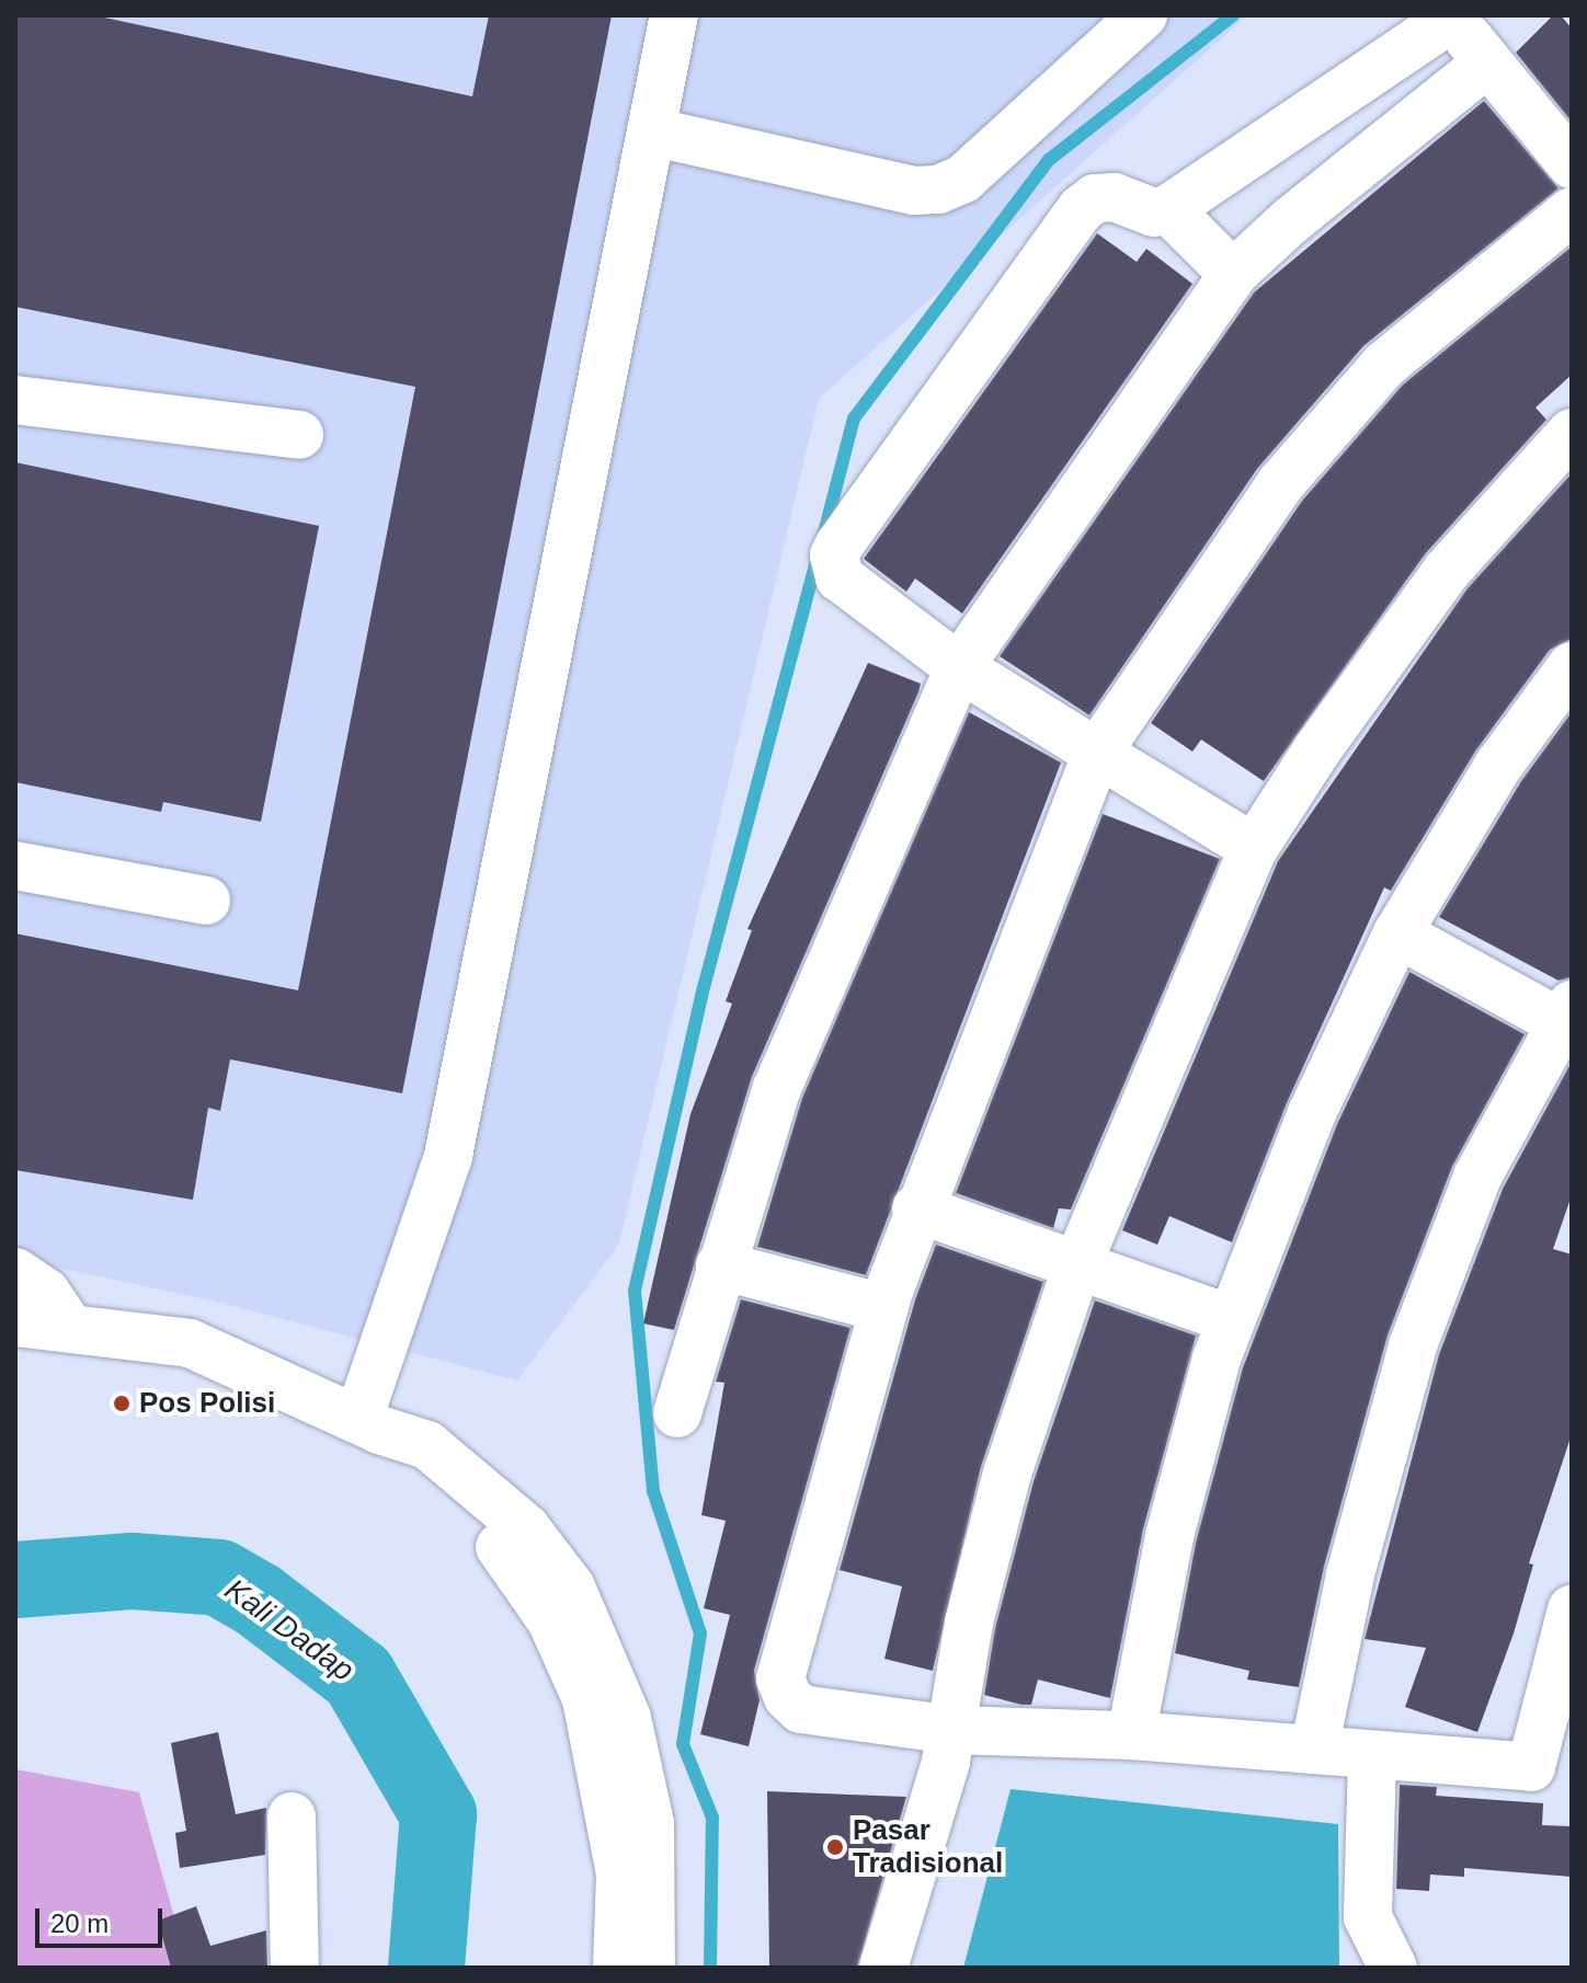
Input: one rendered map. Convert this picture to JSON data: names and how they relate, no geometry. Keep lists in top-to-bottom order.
{
  "water": ["Kali Dadap"],
  "places": ["Pos Polisi", "Pasar Tradisional"],
  "scale_bar": "20 m"
}
